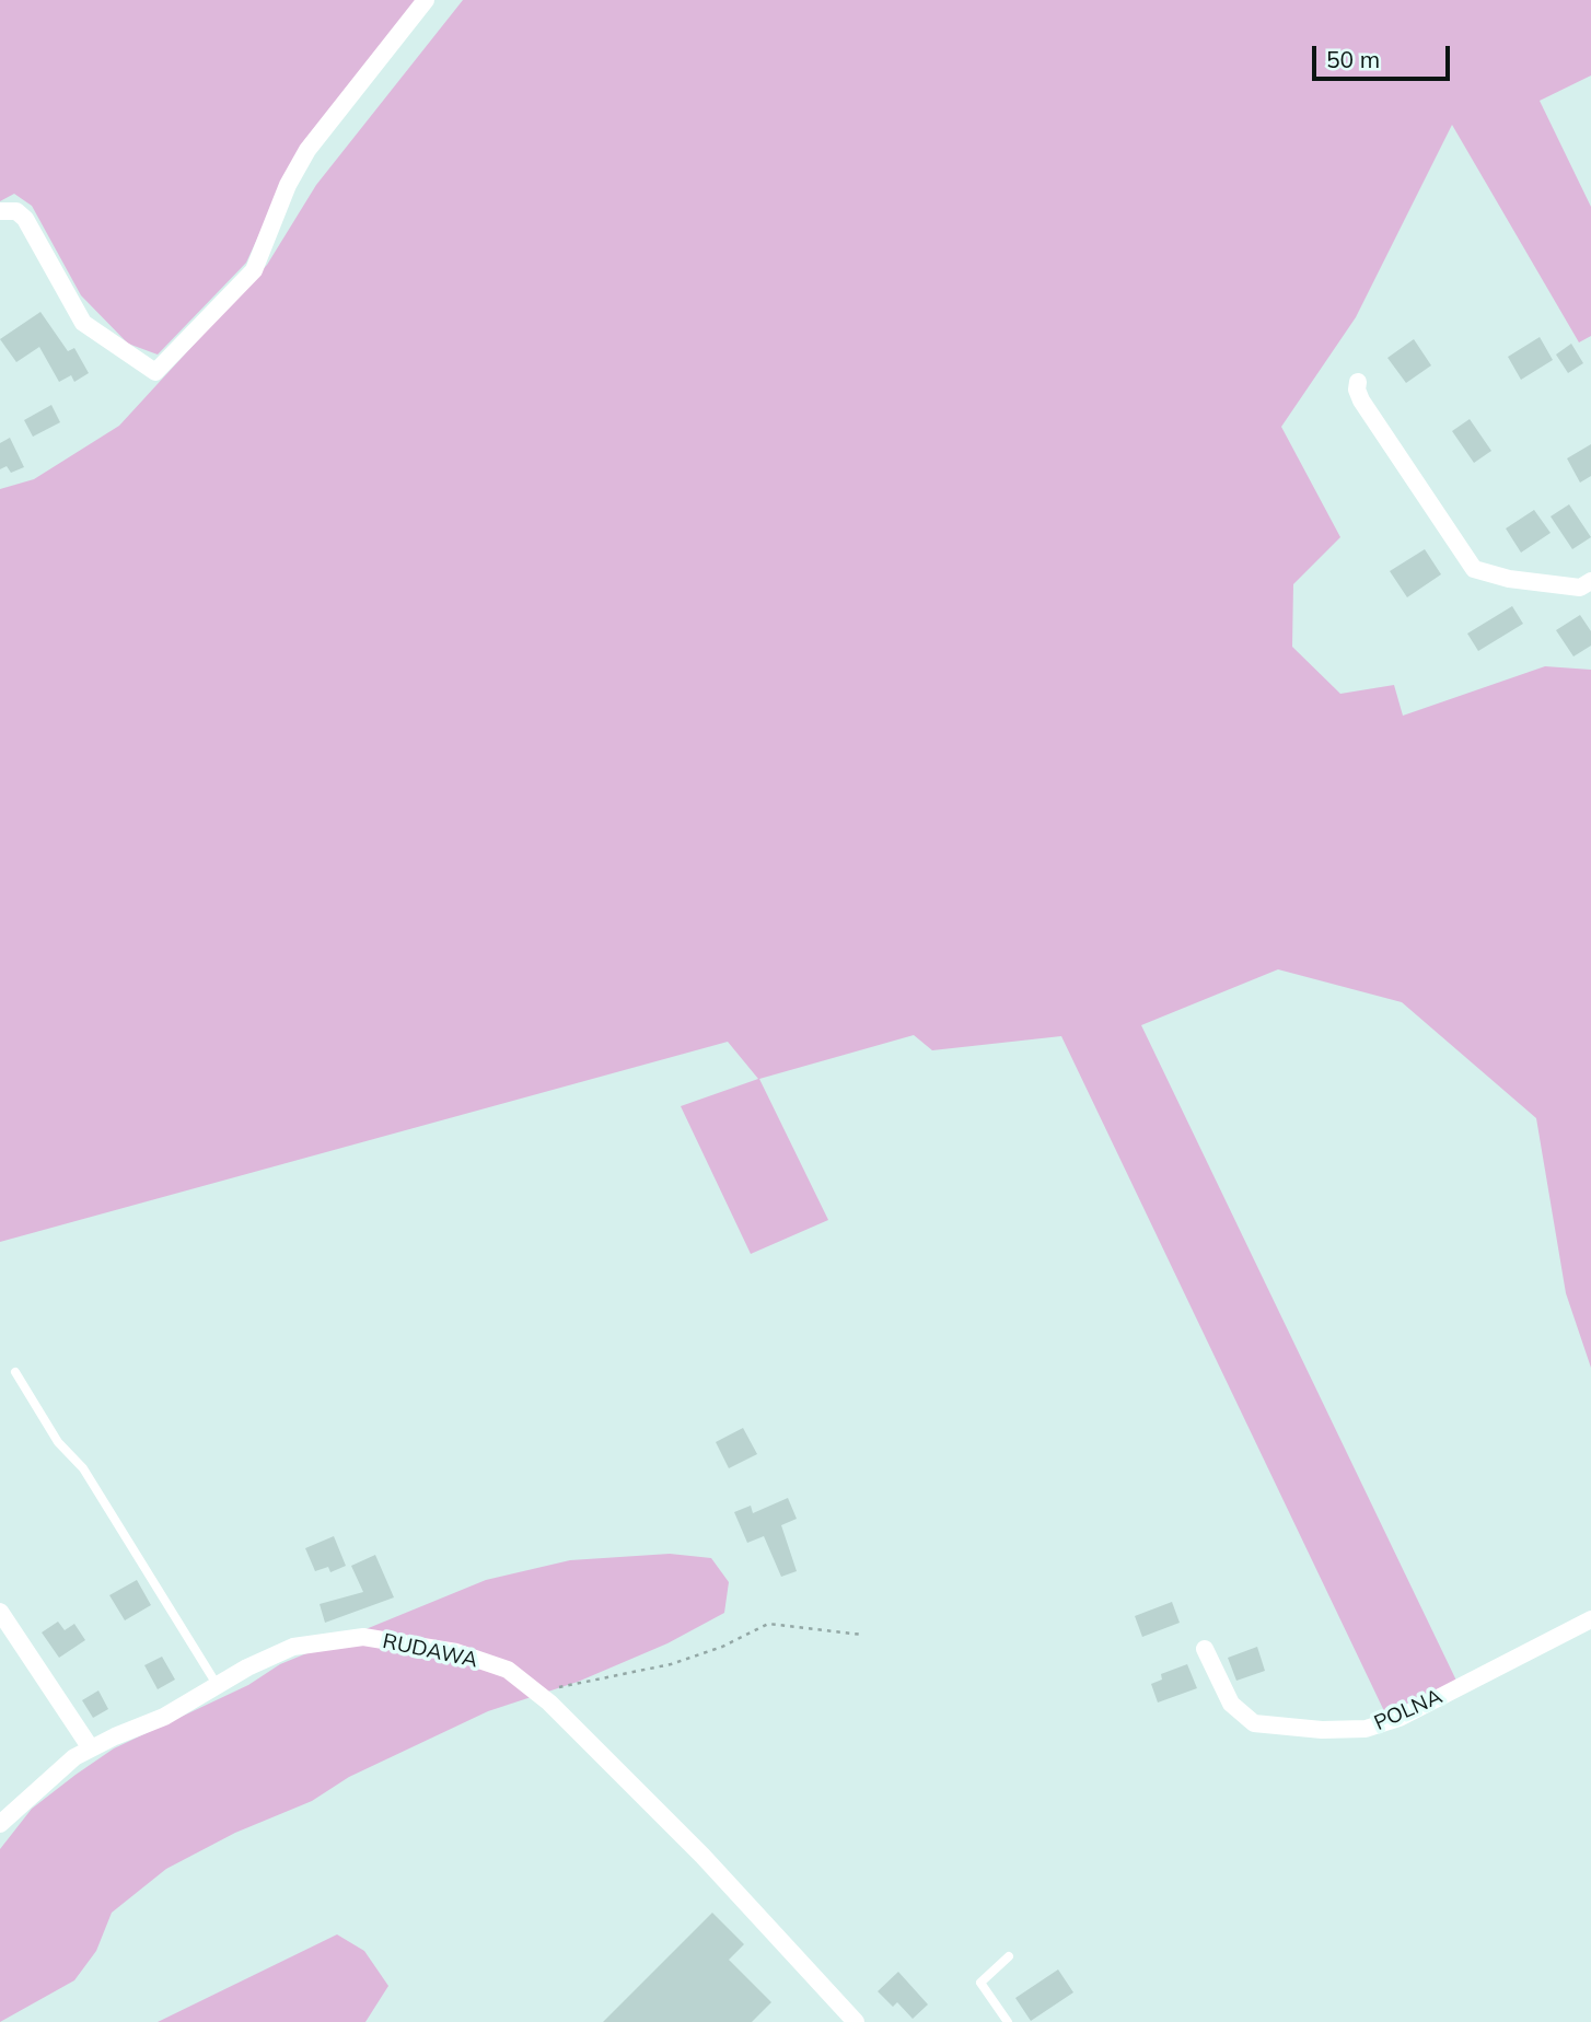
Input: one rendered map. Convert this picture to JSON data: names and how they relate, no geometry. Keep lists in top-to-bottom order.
{
  "streets": {
    "street": ["RUDAWA", "POLNA"]
  },
  "scale_bar": "50 m"
}
